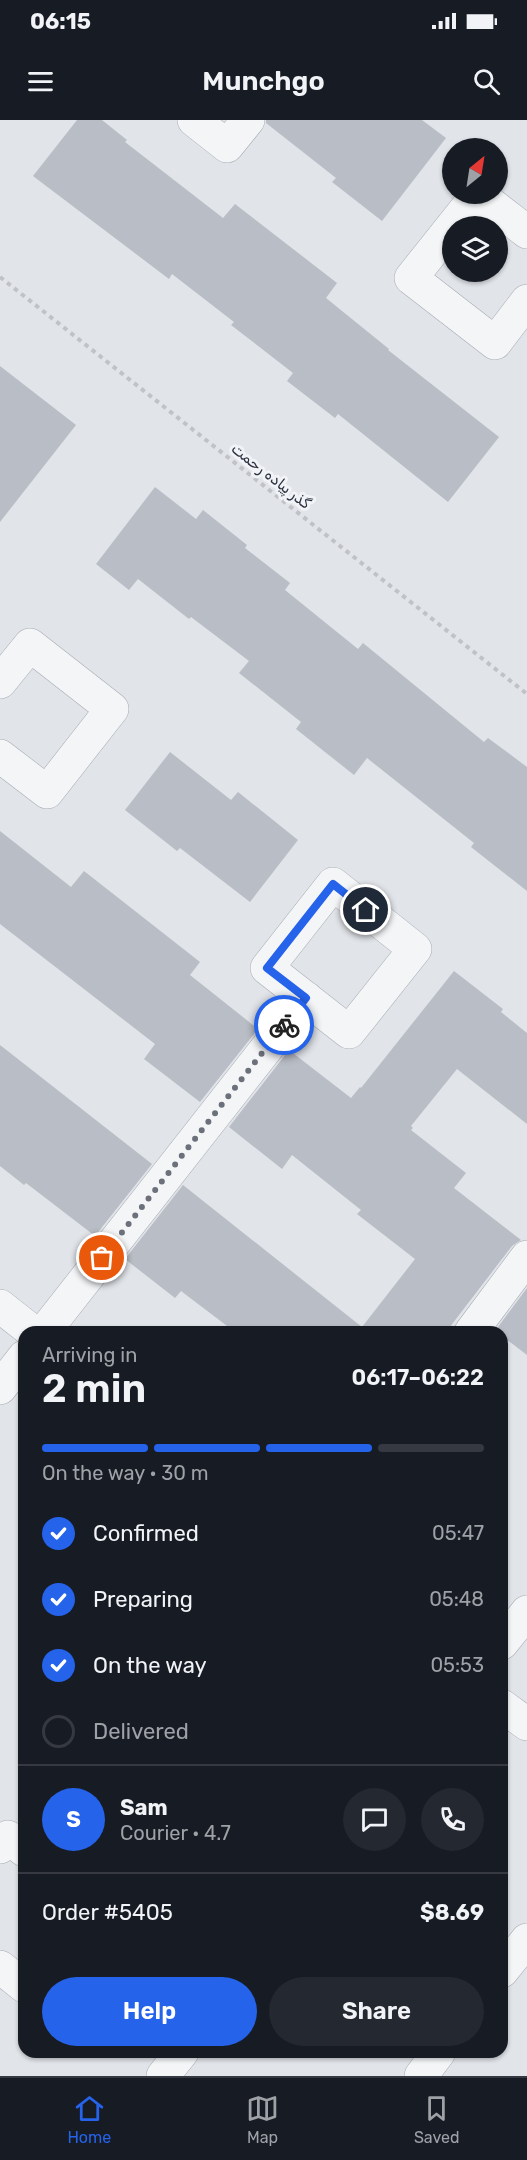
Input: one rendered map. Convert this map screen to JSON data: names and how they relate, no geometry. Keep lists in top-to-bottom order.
{
  "streets": {
    "path": ["گذر پیاده رحمت"]
  },
  "north": "top right",
  "page": {
    "status": "06:15",
    "header": "Munchgo",
    "heading": ["2 min", "Arriving in", "06:17–06:22"],
    "panel": [
      "Sam",
      "Courier · 4.7",
      "Order #5405",
      "$8.69"
    ],
    "bar": "On the way · 30 m",
    "list": [
      ["Confirmed", "05:47"],
      ["Preparing", "05:48"],
      ["On the way", "05:53"],
      "Delivered"
    ],
    "round": "S",
    "buttons": ["Help", "Share"],
    "tabs": ["Home", "Map", "Saved"]
  }
}
